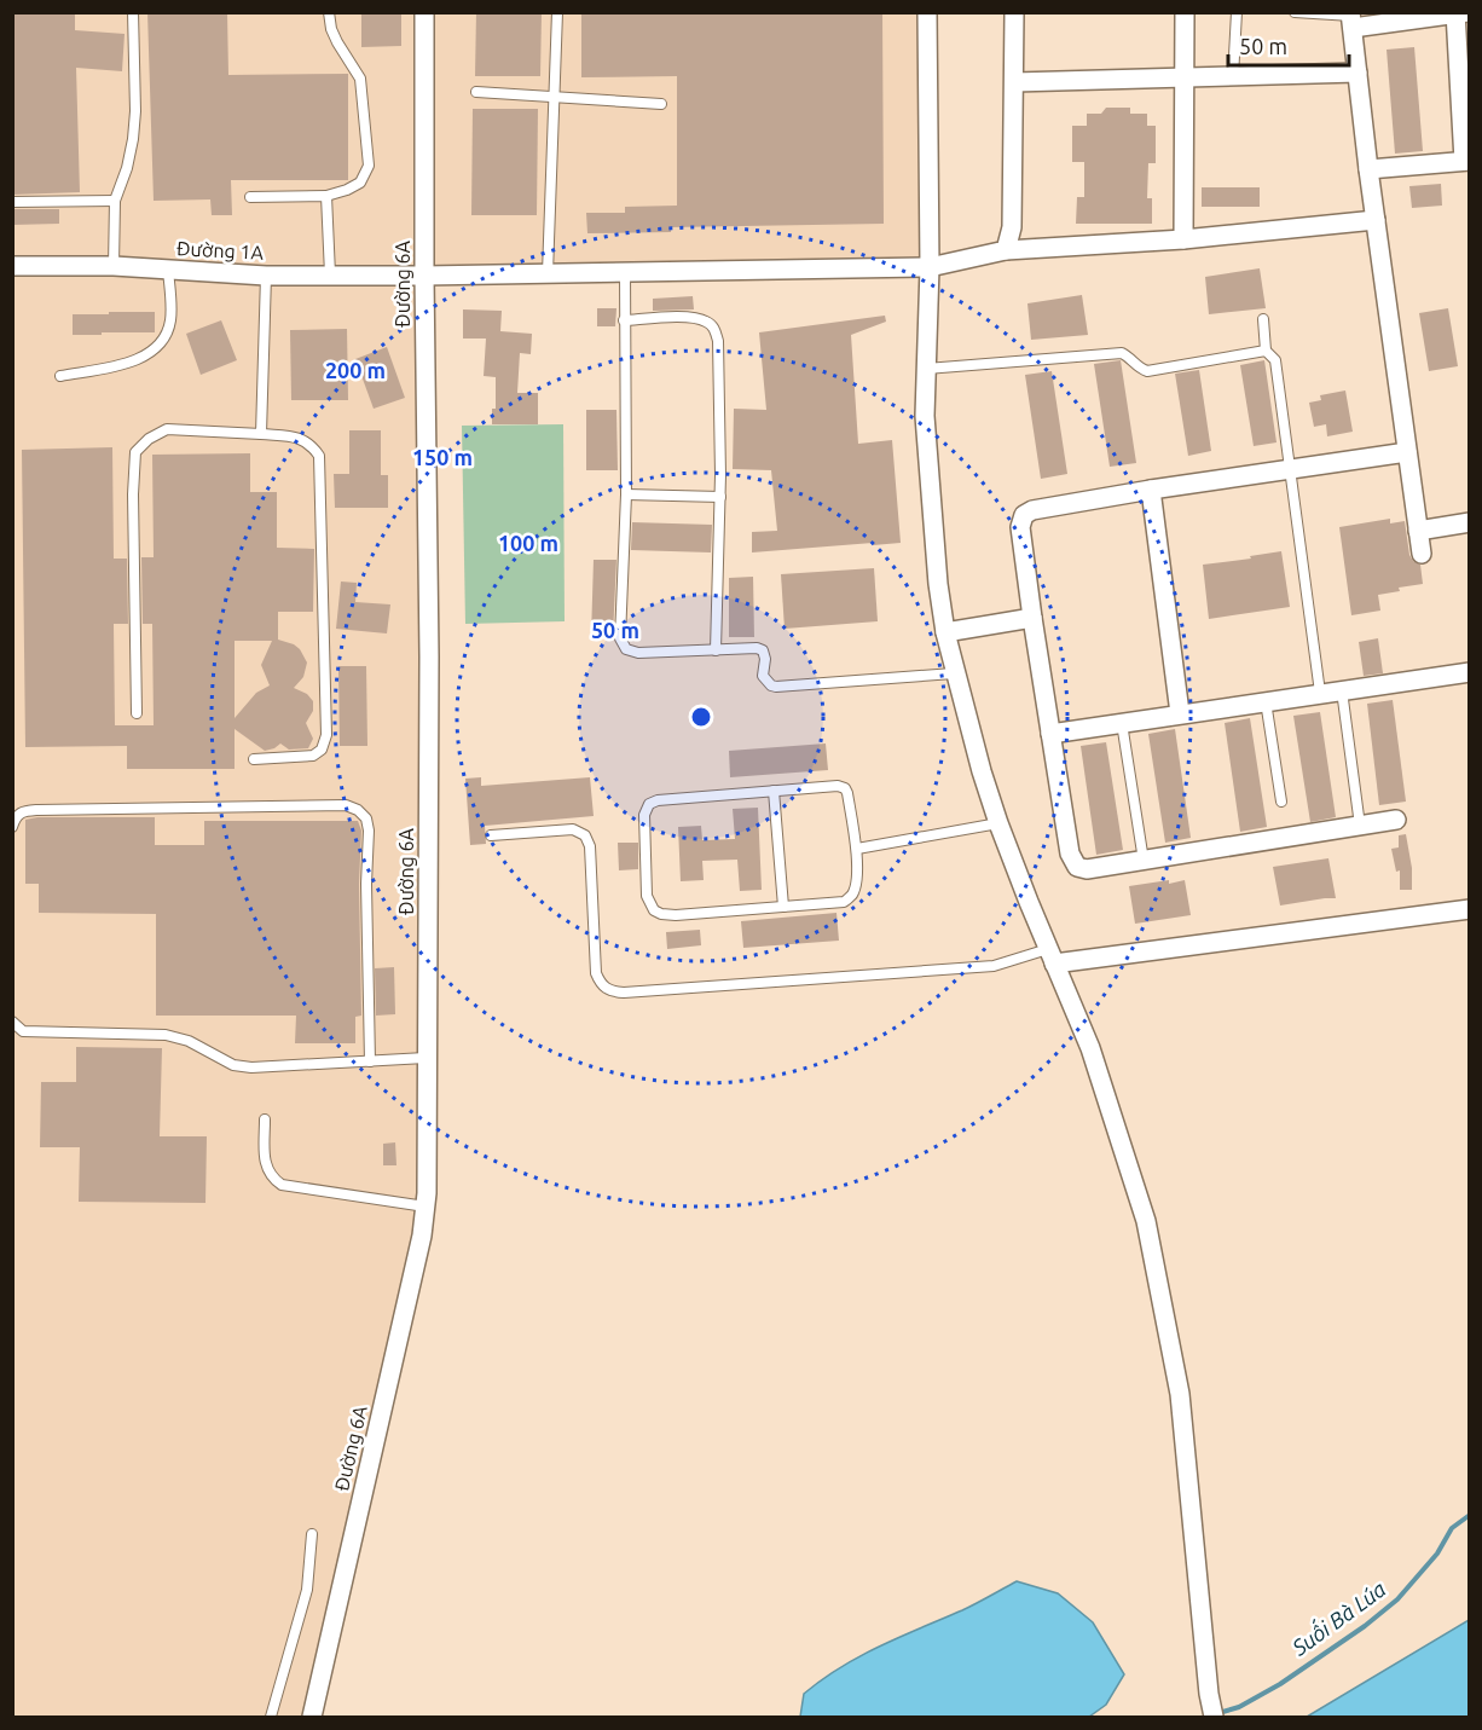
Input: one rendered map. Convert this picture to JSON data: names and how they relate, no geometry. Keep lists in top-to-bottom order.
{
  "streets": {
    "street": ["Đường 1A", "Đường 6A"]
  },
  "crossings": [
    ["Đường 1A", "Đường 6A"]
  ],
  "water": ["Suối Bà Lúa"],
  "scale_bar": "50 m",
  "rings": [
    "200 m",
    "150 m",
    "100 m",
    "50 m"
  ]
}
